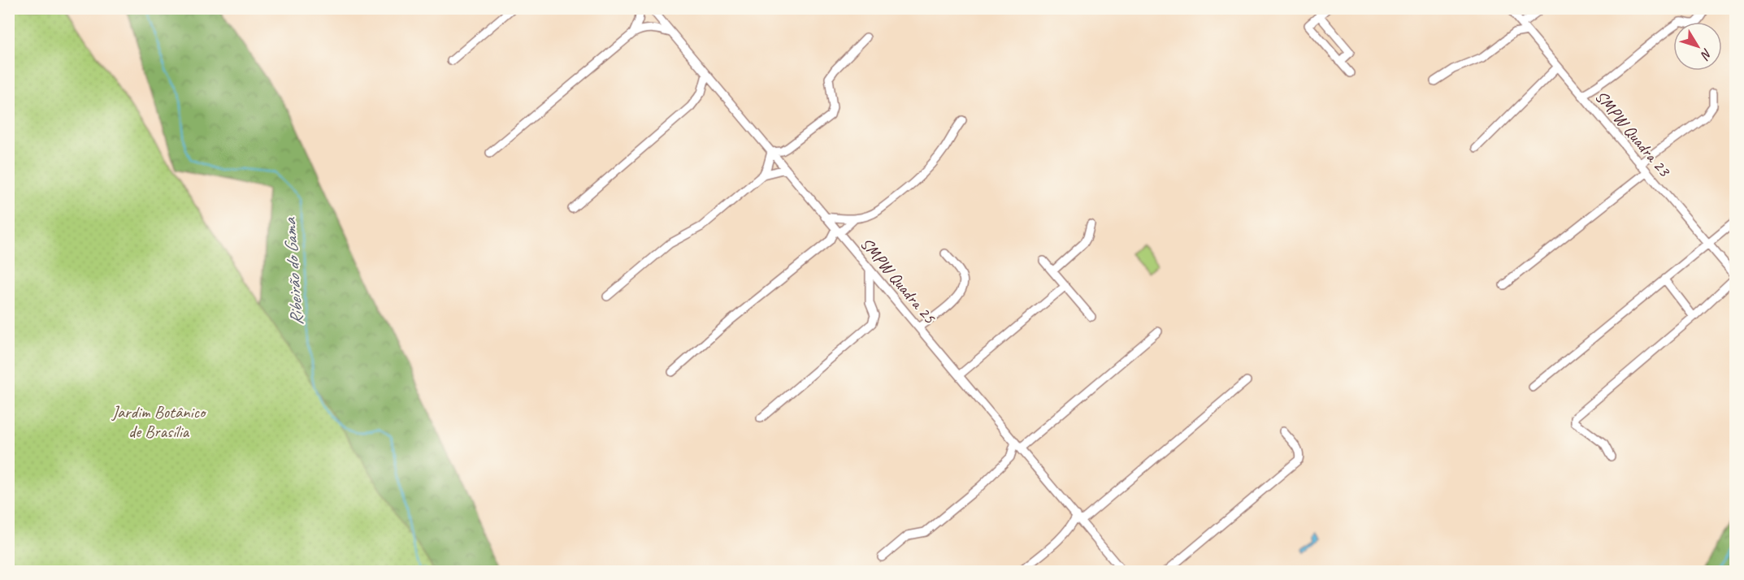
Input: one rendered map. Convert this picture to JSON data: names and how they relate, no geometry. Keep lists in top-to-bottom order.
{
  "streets": {
    "street": ["SMPW Quadra 23", "SMPW Quadra 25"]
  },
  "water": ["Ribeirão do Gama"],
  "parks": ["Jardim Botânico de Brasília"],
  "north": "bottom right"
}
